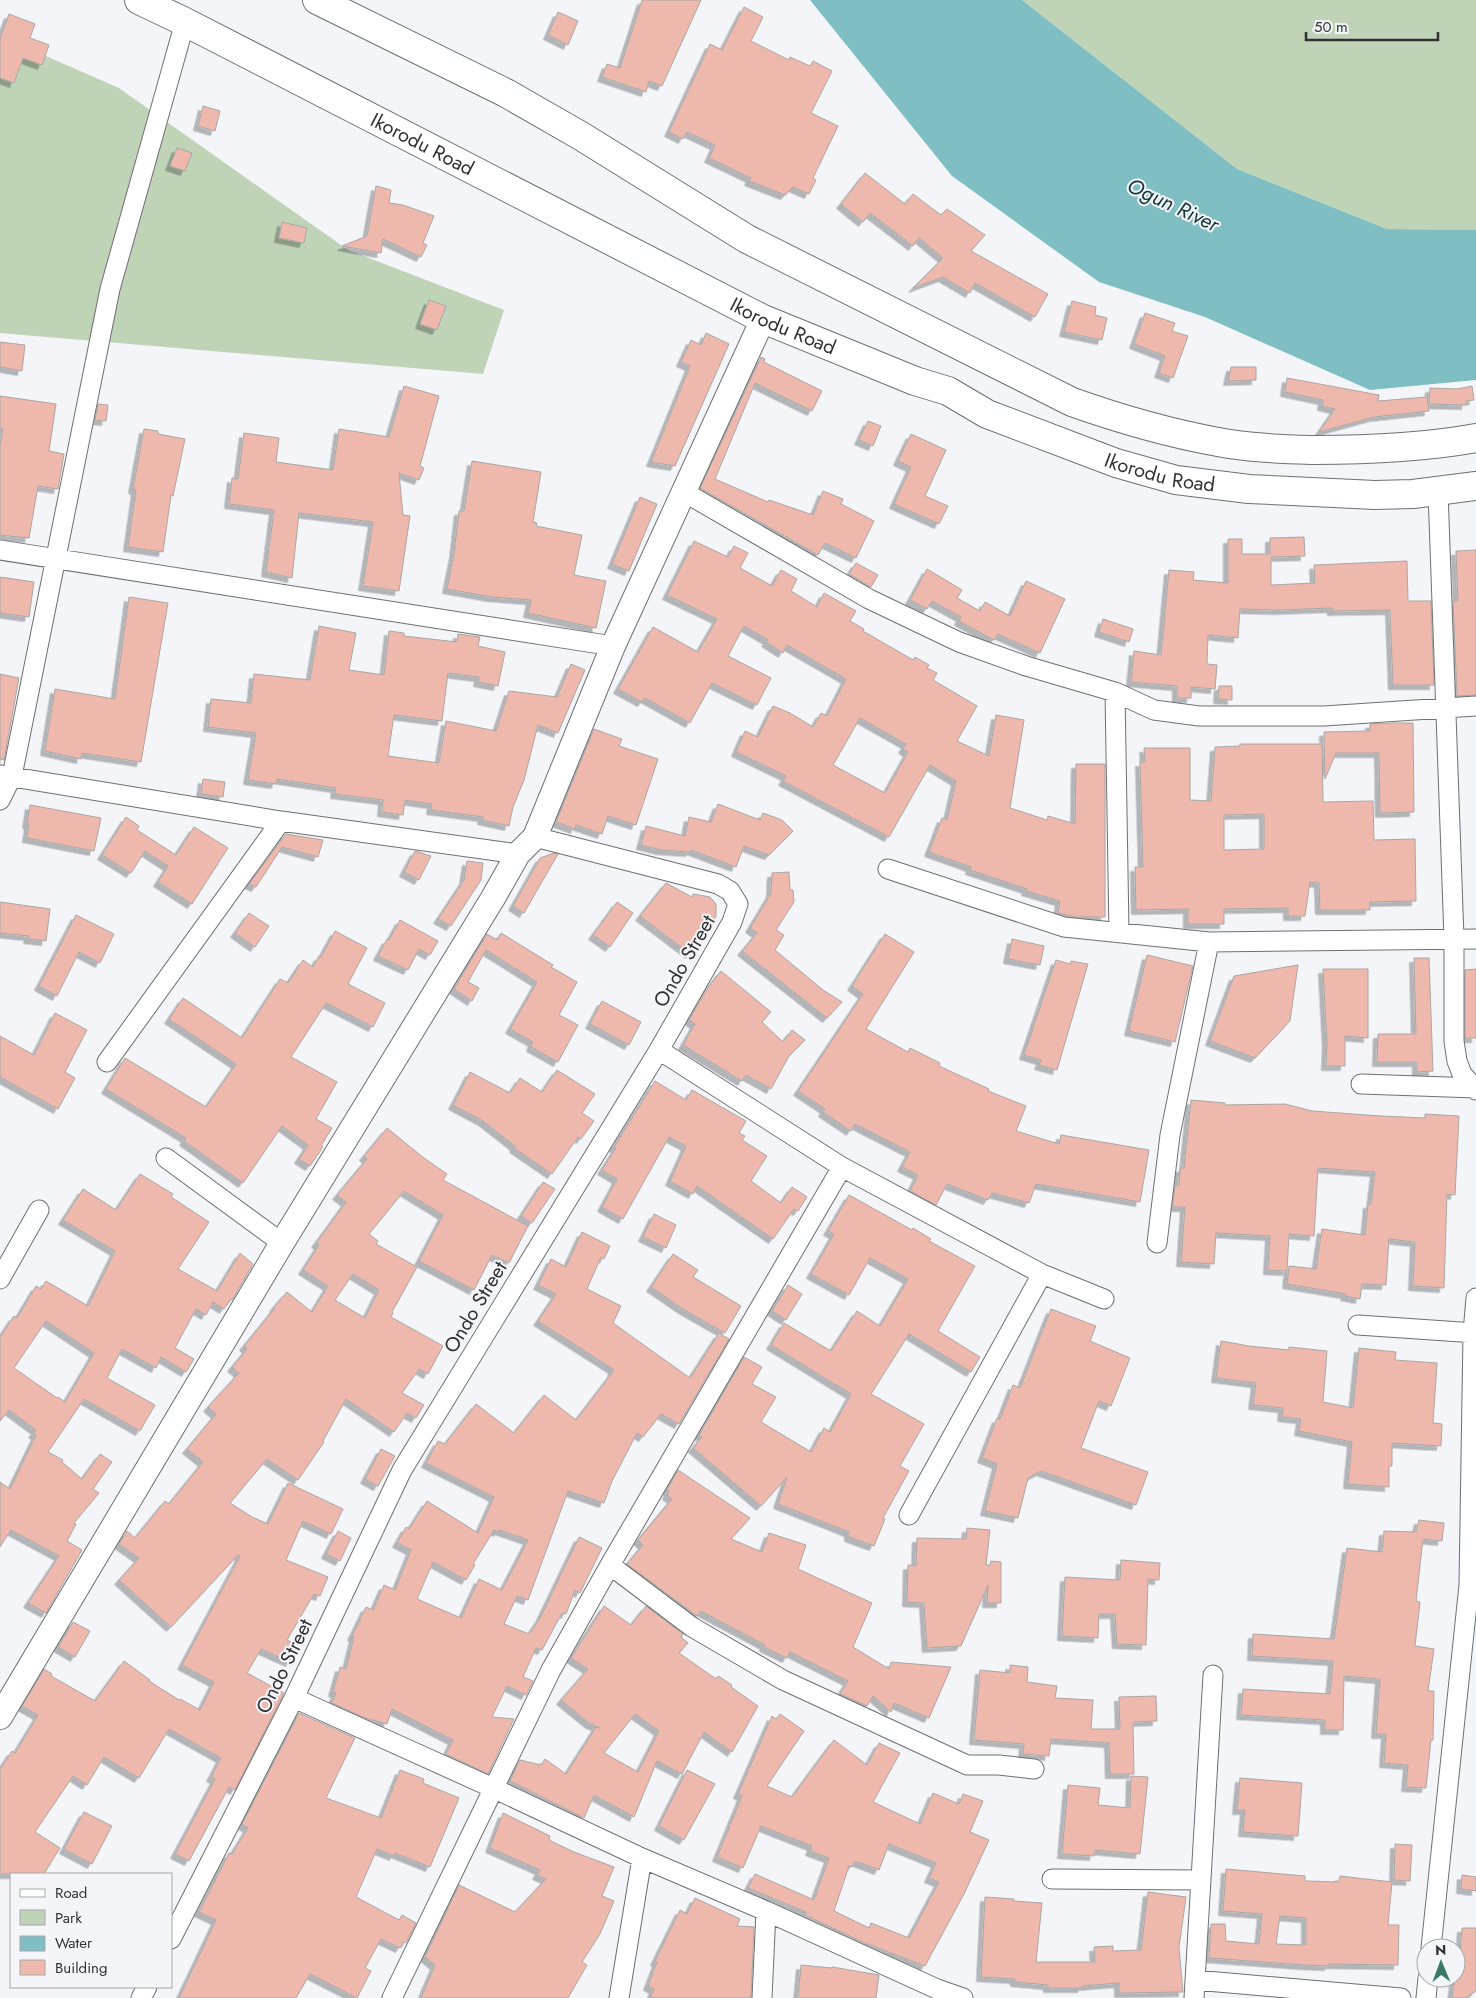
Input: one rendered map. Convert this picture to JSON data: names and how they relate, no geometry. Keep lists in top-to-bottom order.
{
  "streets": {
    "highway": ["Ikorodu Road"],
    "street": ["Ondo Street"]
  },
  "water": ["Ogun River"],
  "legend": [
    "Road",
    "Park",
    "Water",
    "Building"
  ],
  "scale_bar": "50 m",
  "north": "top"
}
